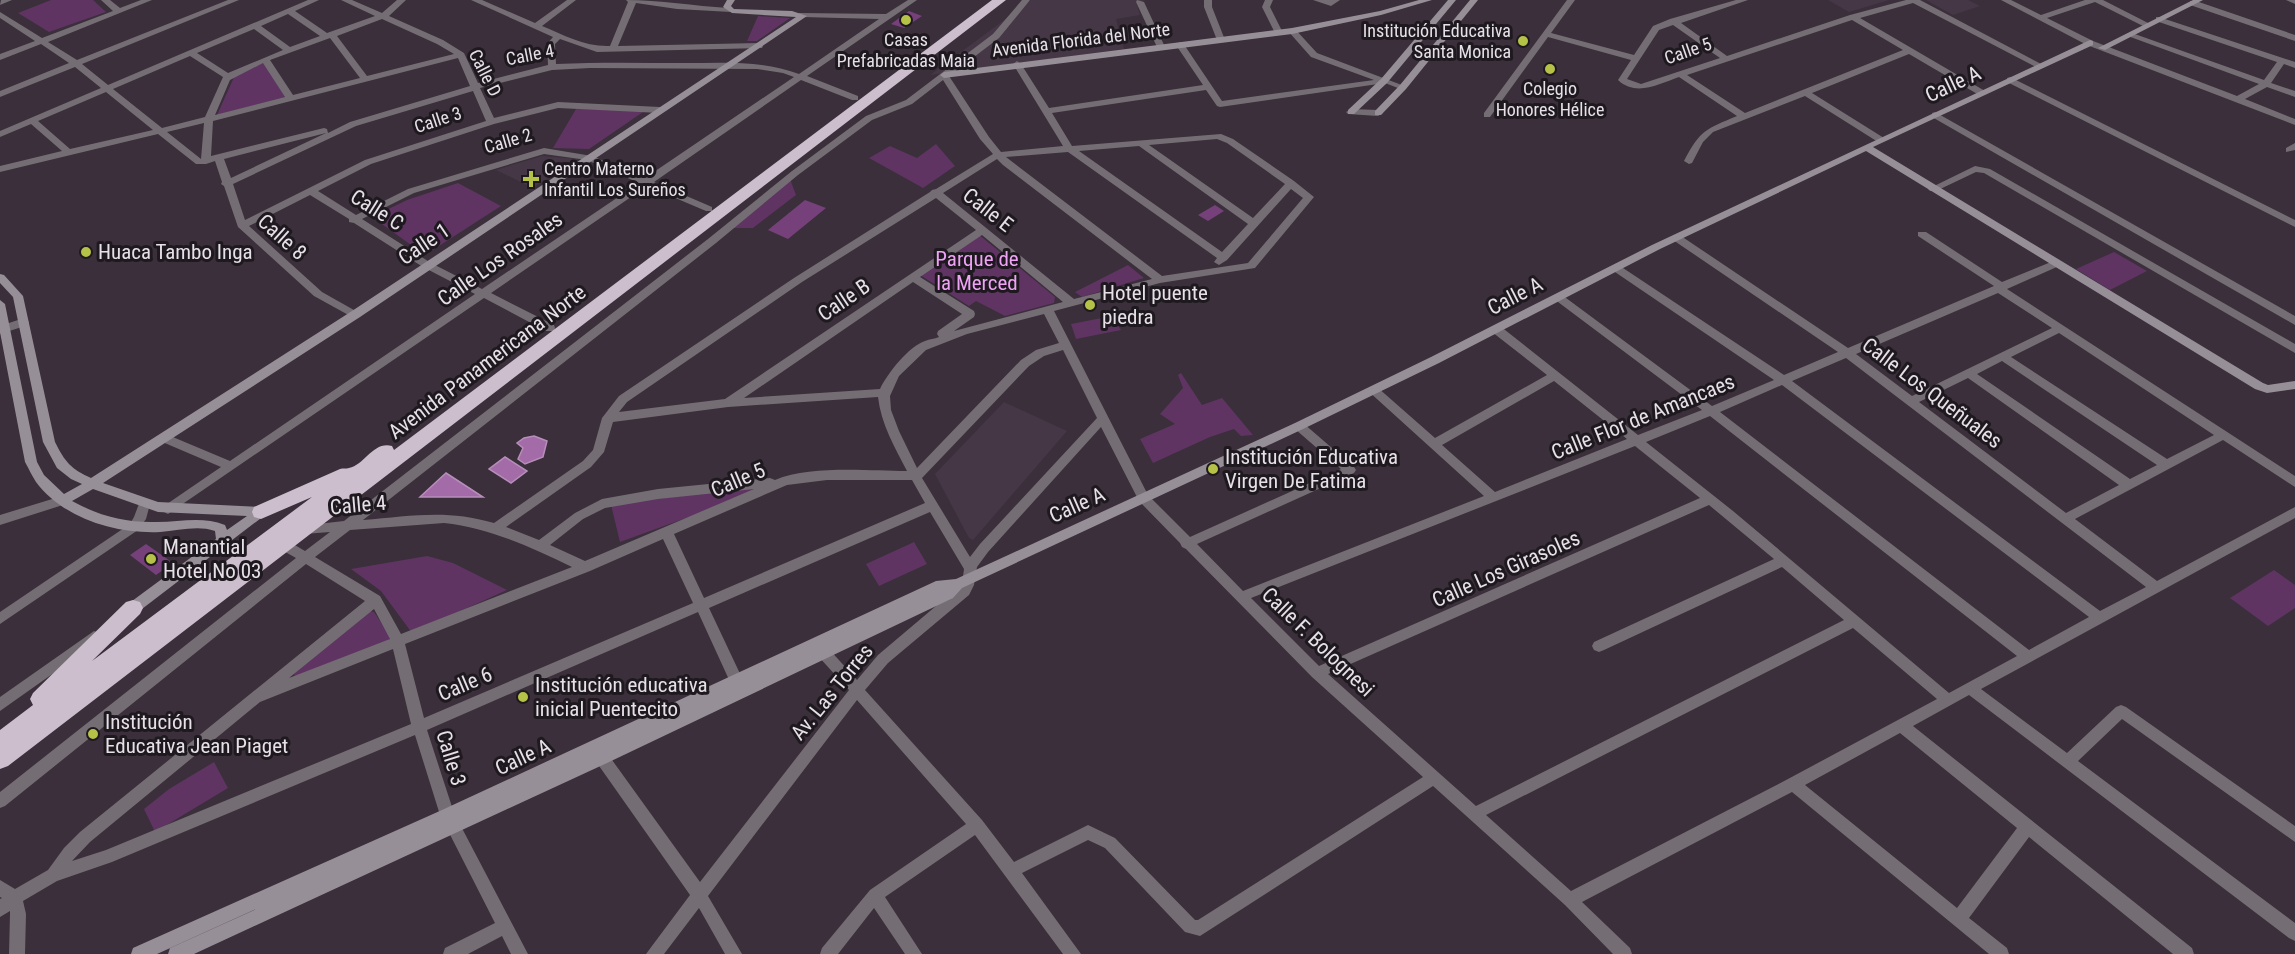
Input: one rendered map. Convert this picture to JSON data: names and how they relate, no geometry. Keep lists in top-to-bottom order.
{
  "streets": {
    "highway": ["Avenida Panamericana Norte"],
    "street": [
      "Avenida Florida del Norte",
      "Calle 5",
      "Calle 4",
      "Calle D",
      "Calle A",
      "Calle 3",
      "Calle 2",
      "Calle C",
      "Calle E",
      "Calle 8",
      "Calle 1",
      "Calle Los Rosales",
      "Calle B",
      "Calle Los Queñuales",
      "Calle Flor de Amancaes",
      "Calle Los Girasoles",
      "Calle F. Bolognesi",
      "Calle 6",
      "Av. Las Torres"
    ]
  },
  "crossings": [
    ["Calle 5", "Calle 4"],
    ["Calle 5", "Calle 3"],
    ["Calle 4", "Calle D"],
    ["Calle 4", "Calle 8"],
    ["Calle 4", "Calle 1"],
    ["Calle 4", "Calle Los Rosales"],
    ["Calle 4", "Avenida Panamericana Norte"],
    ["Calle D", "Calle 3"],
    ["Calle A", "Calle 3"],
    ["Calle A", "Calle Los Queñuales"],
    ["Calle A", "Calle F. Bolognesi"],
    ["Calle A", "Av. Las Torres"],
    ["Calle 3", "Calle C"],
    ["Calle 3", "Calle 8"],
    ["Calle 3", "Calle 1"],
    ["Calle 3", "Avenida Panamericana Norte"],
    ["Calle 3", "Calle 6"],
    ["Calle 2", "Calle C"],
    ["Calle 2", "Calle 1"],
    ["Calle 2", "Calle Los Rosales"],
    ["Calle 2", "Avenida Panamericana Norte"],
    ["Calle C", "Calle 1"],
    ["Calle C", "Calle Los Rosales"],
    ["Calle C", "Avenida Panamericana Norte"],
    ["Calle E", "Calle B"],
    ["Calle 8", "Calle 1"],
    ["Calle Los Queñuales", "Calle Flor de Amancaes"],
    ["Calle Flor de Amancaes", "Calle F. Bolognesi"],
    ["Calle Los Girasoles", "Calle F. Bolognesi"],
    ["Calle F. Bolognesi", "Av. Las Torres"]
  ],
  "parks": ["Parque de la Merced"],
  "places": {
    "other": [
      "Casas Prefabricadas Maia",
      "Institución Educativa Santa Monica",
      "Colegio Honores Hélice",
      "Huaca Tambo Inga",
      "Hotel puente piedra",
      "Institución Educativa Virgen De Fatima",
      "Manantial Hotel No 03",
      "Institución educativa inicial Puentecito",
      "Institución Educativa Jean Piaget"
    ],
    "health": ["Centro Materno Infantil Los Sureños"]
  }
}
